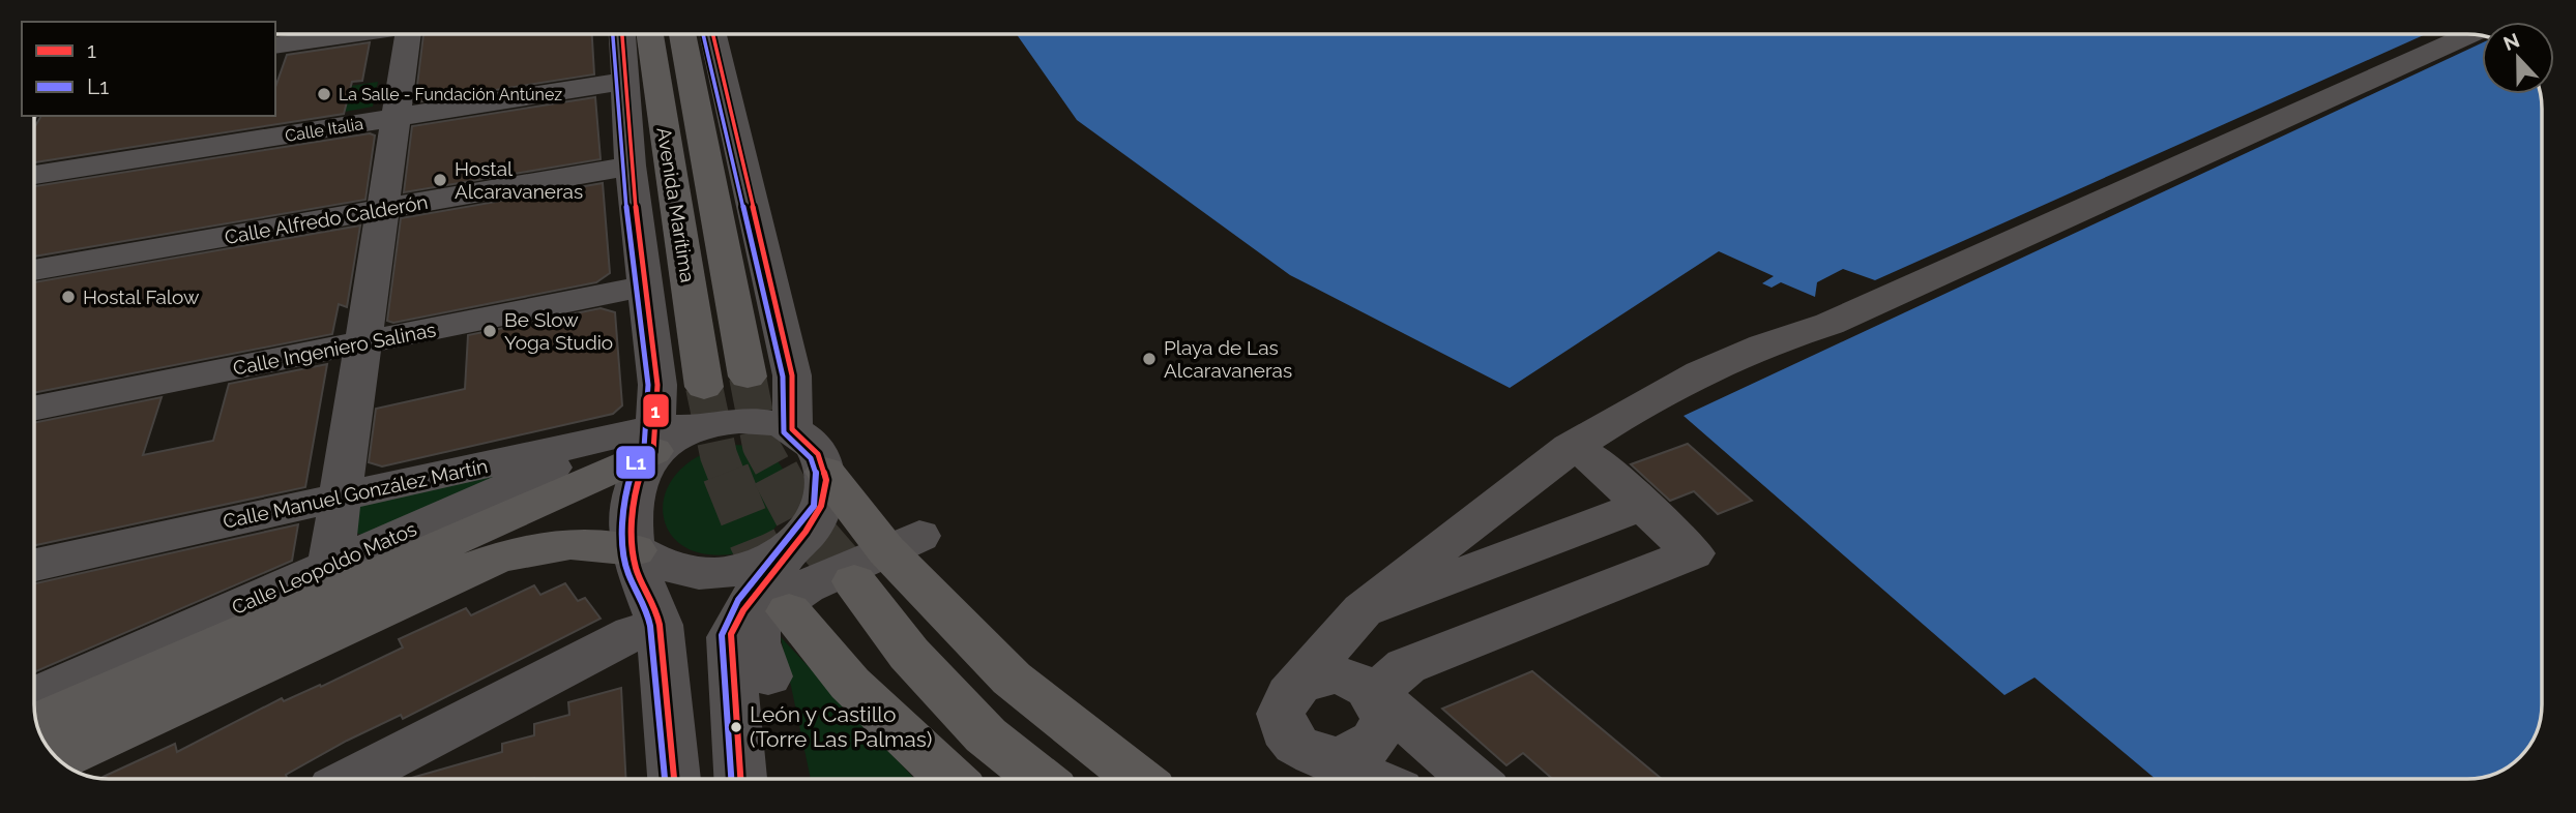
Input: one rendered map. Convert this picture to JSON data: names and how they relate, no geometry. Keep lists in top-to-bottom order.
{
  "streets": {
    "highway": ["Avenida Marítima"],
    "street": [
      "Calle Italia",
      "Calle Alfredo Calderón",
      "Calle Ingeniero Salinas",
      "Calle Manuel González Martín",
      "Calle Leopoldo Matos"
    ]
  },
  "crossings": [
    ["Calle Manuel González Martín", "Calle Leopoldo Matos"]
  ],
  "places": [
    "La Salle - Fundación Antúnez",
    "Hostal Alcaravaneras",
    "Hostal Falow",
    "Be Slow Yoga Studio",
    "Playa de Las Alcaravaneras",
    "León y Castillo (Torre Las Palmas)"
  ],
  "lines": ["transit line 1", "transit line L1"],
  "legend": ["1", "L1"],
  "north": "top"
}
